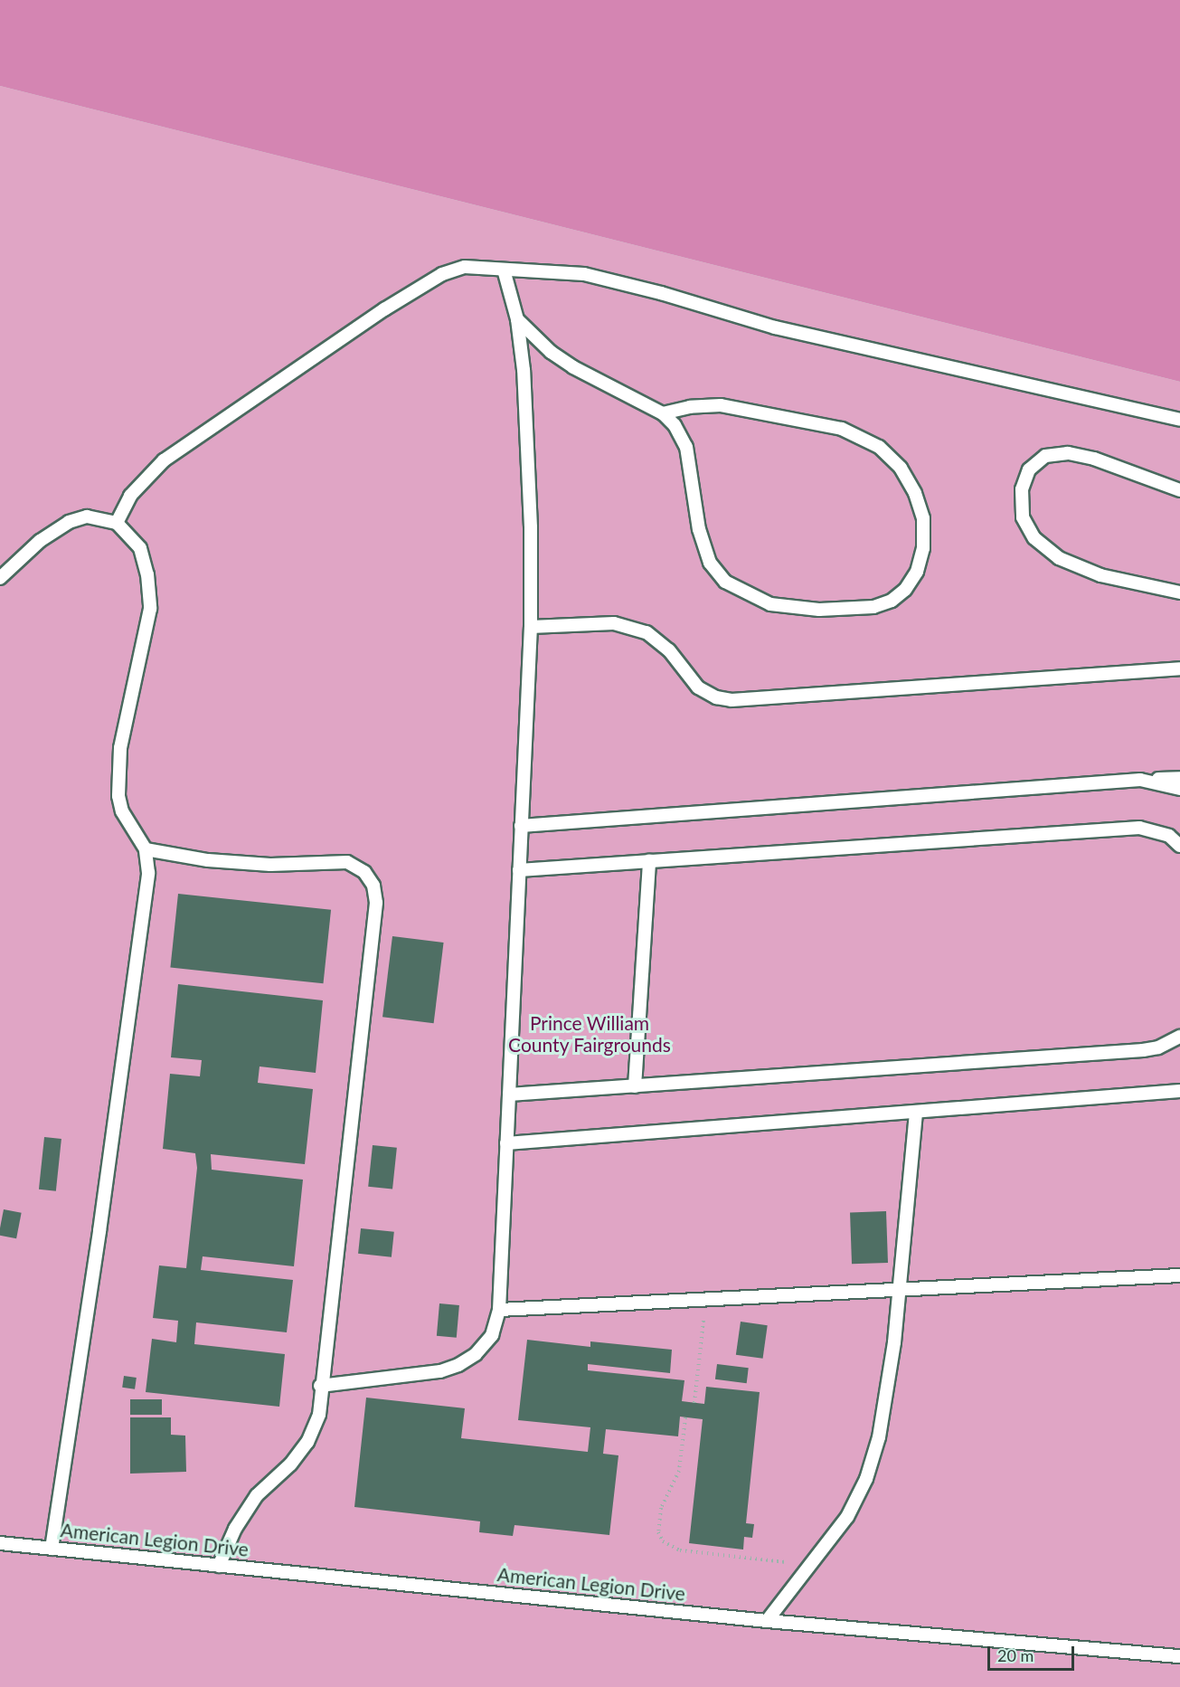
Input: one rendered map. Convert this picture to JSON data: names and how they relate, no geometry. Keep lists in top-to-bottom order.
{
  "streets": {
    "lane": ["American Legion Drive"]
  },
  "parks": ["Prince William County Fairgrounds"],
  "scale_bar": "20 m"
}
